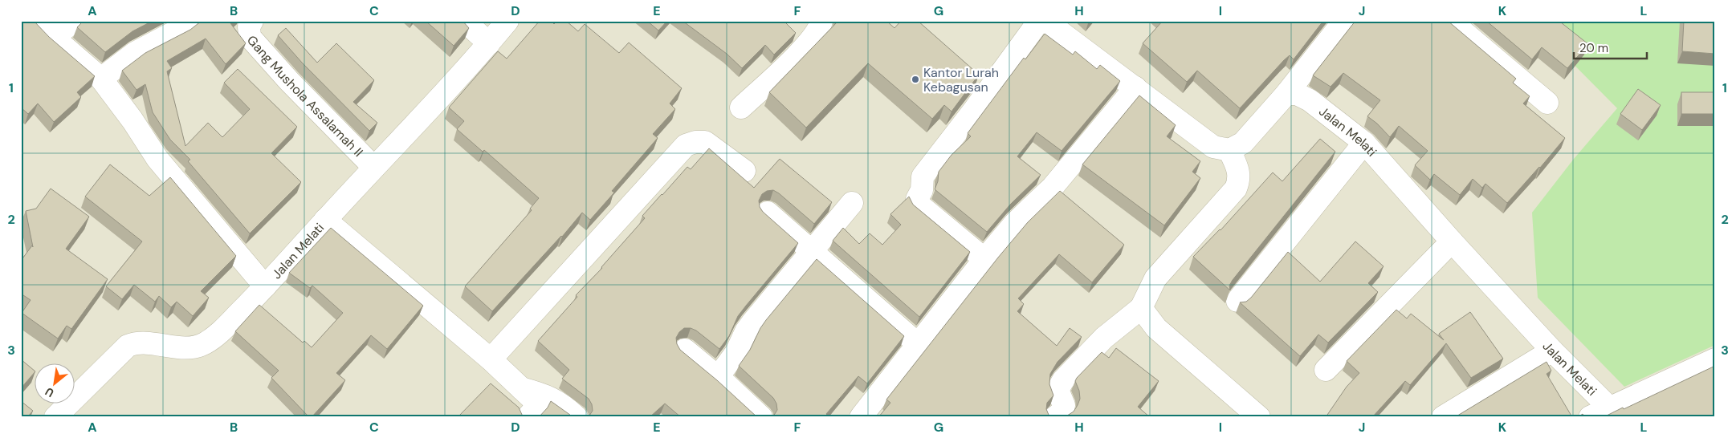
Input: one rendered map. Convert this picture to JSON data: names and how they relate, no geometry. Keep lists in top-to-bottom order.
{
  "streets": {
    "street": ["Gang Mushola Assalamah II", "Jalan Melati"]
  },
  "crossings": [
    ["Gang Mushola Assalamah II", "Jalan Melati"]
  ],
  "places": ["Kantor Lurah Kebagusan"],
  "scale_bar": "20 m",
  "north": "bottom left",
  "grid": {
    "columns": [
      "A",
      "B",
      "C",
      "D",
      "E",
      "F",
      "G",
      "H",
      "I",
      "J",
      "K",
      "L"
    ],
    "rows": ["1", "2", "3"]
  }
}
